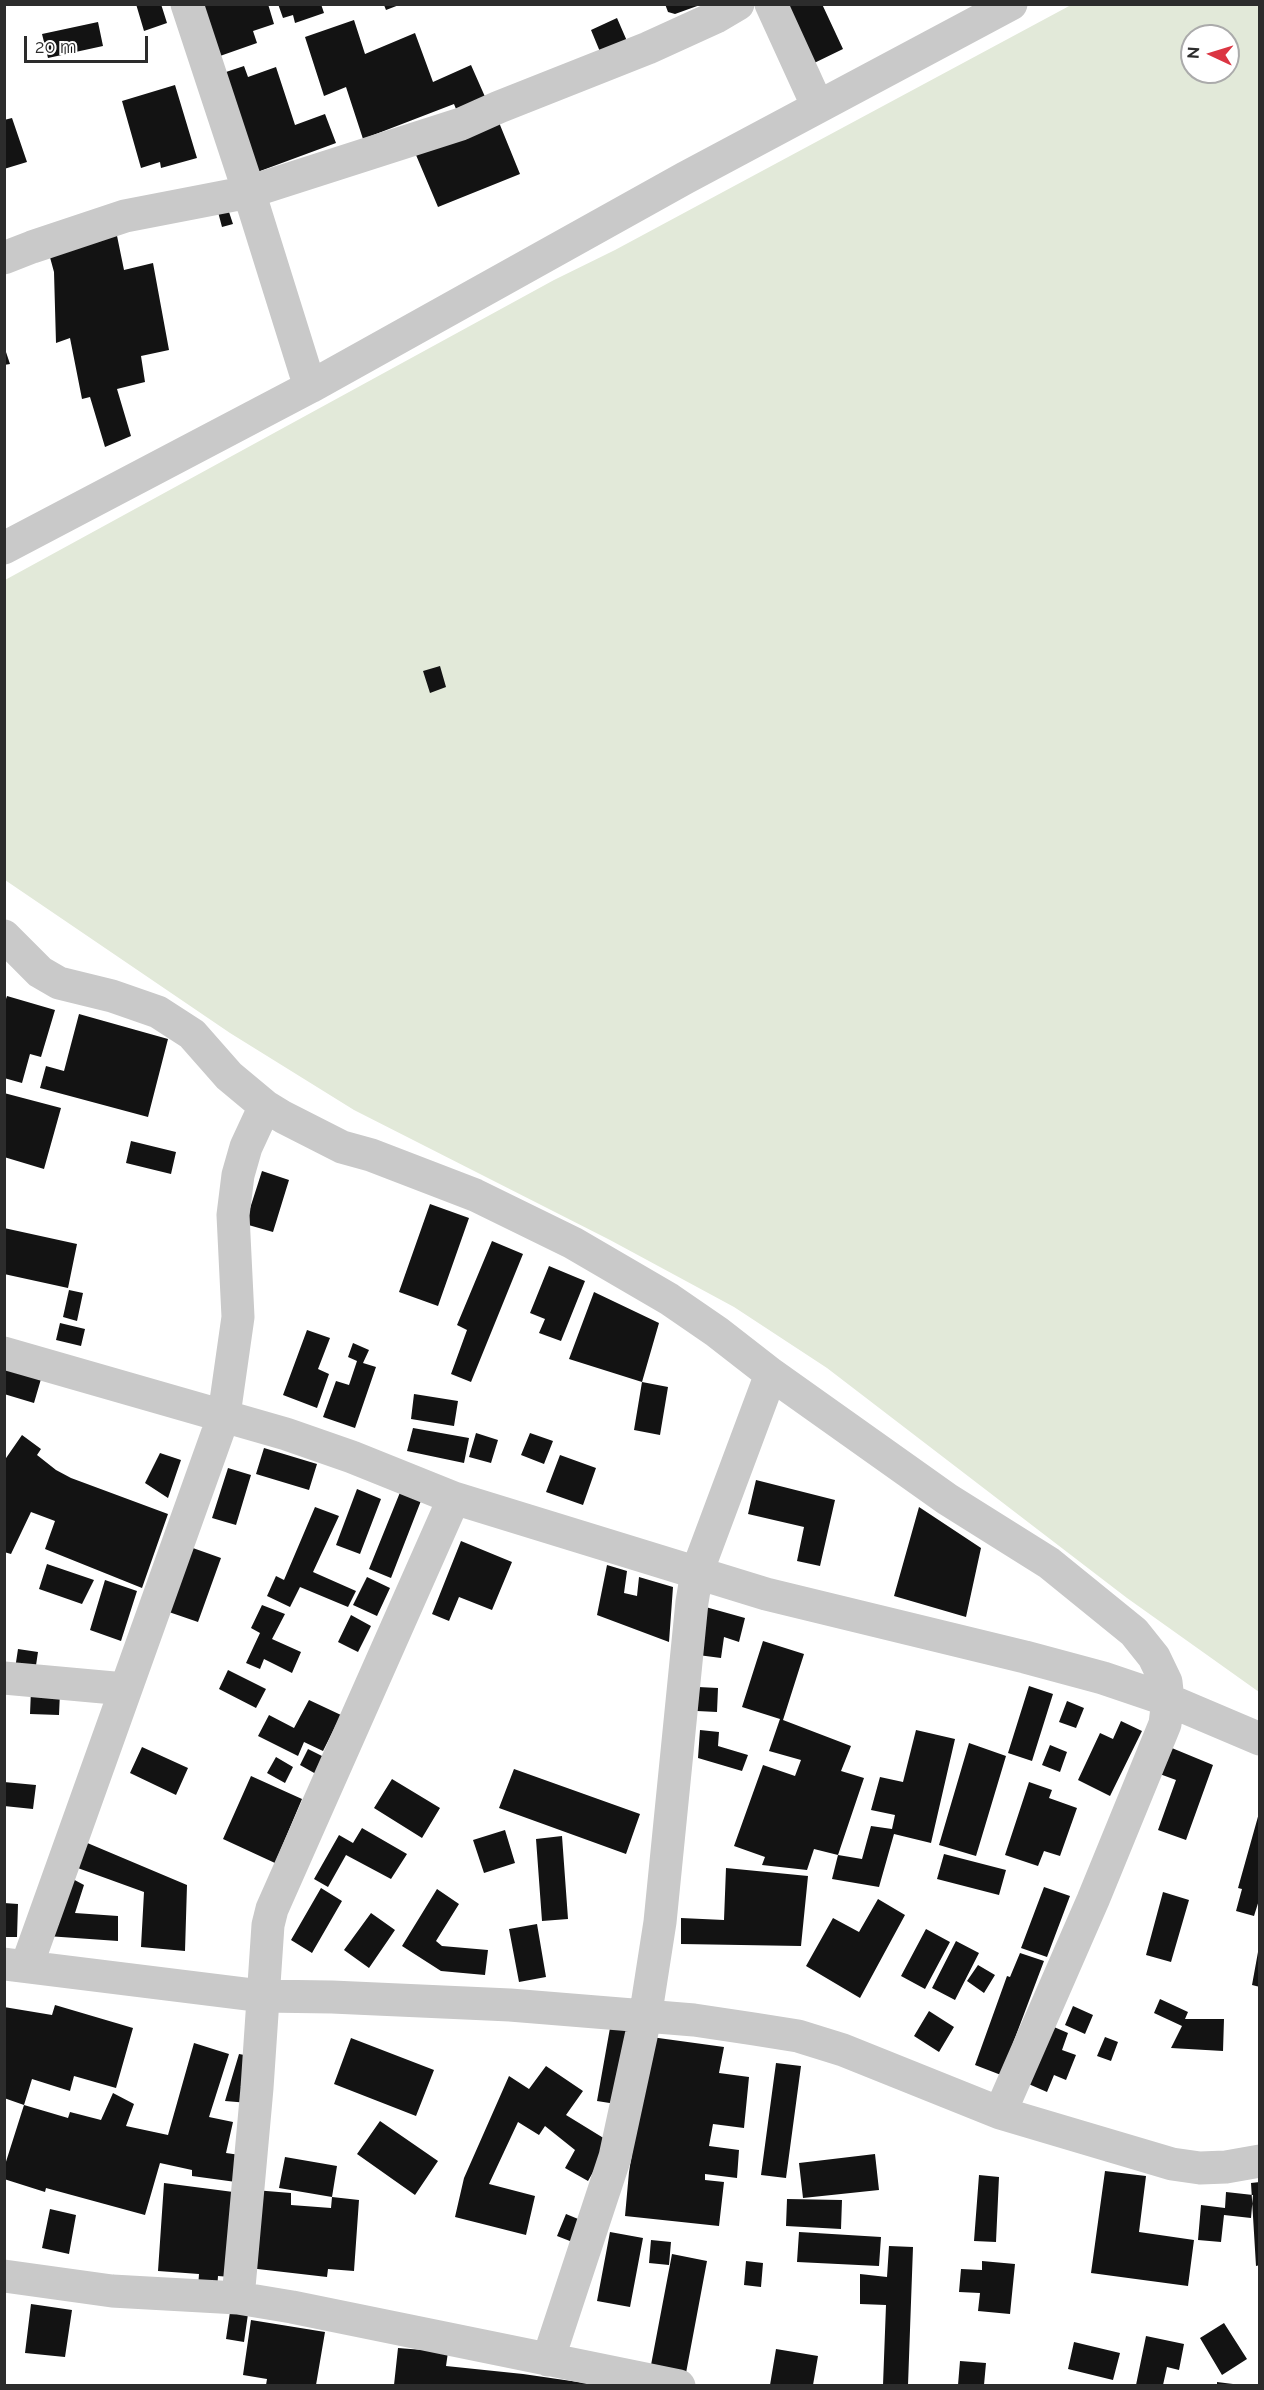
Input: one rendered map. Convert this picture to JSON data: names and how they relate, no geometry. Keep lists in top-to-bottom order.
{
  "scale_bar": "20 m",
  "north": "left"
}
